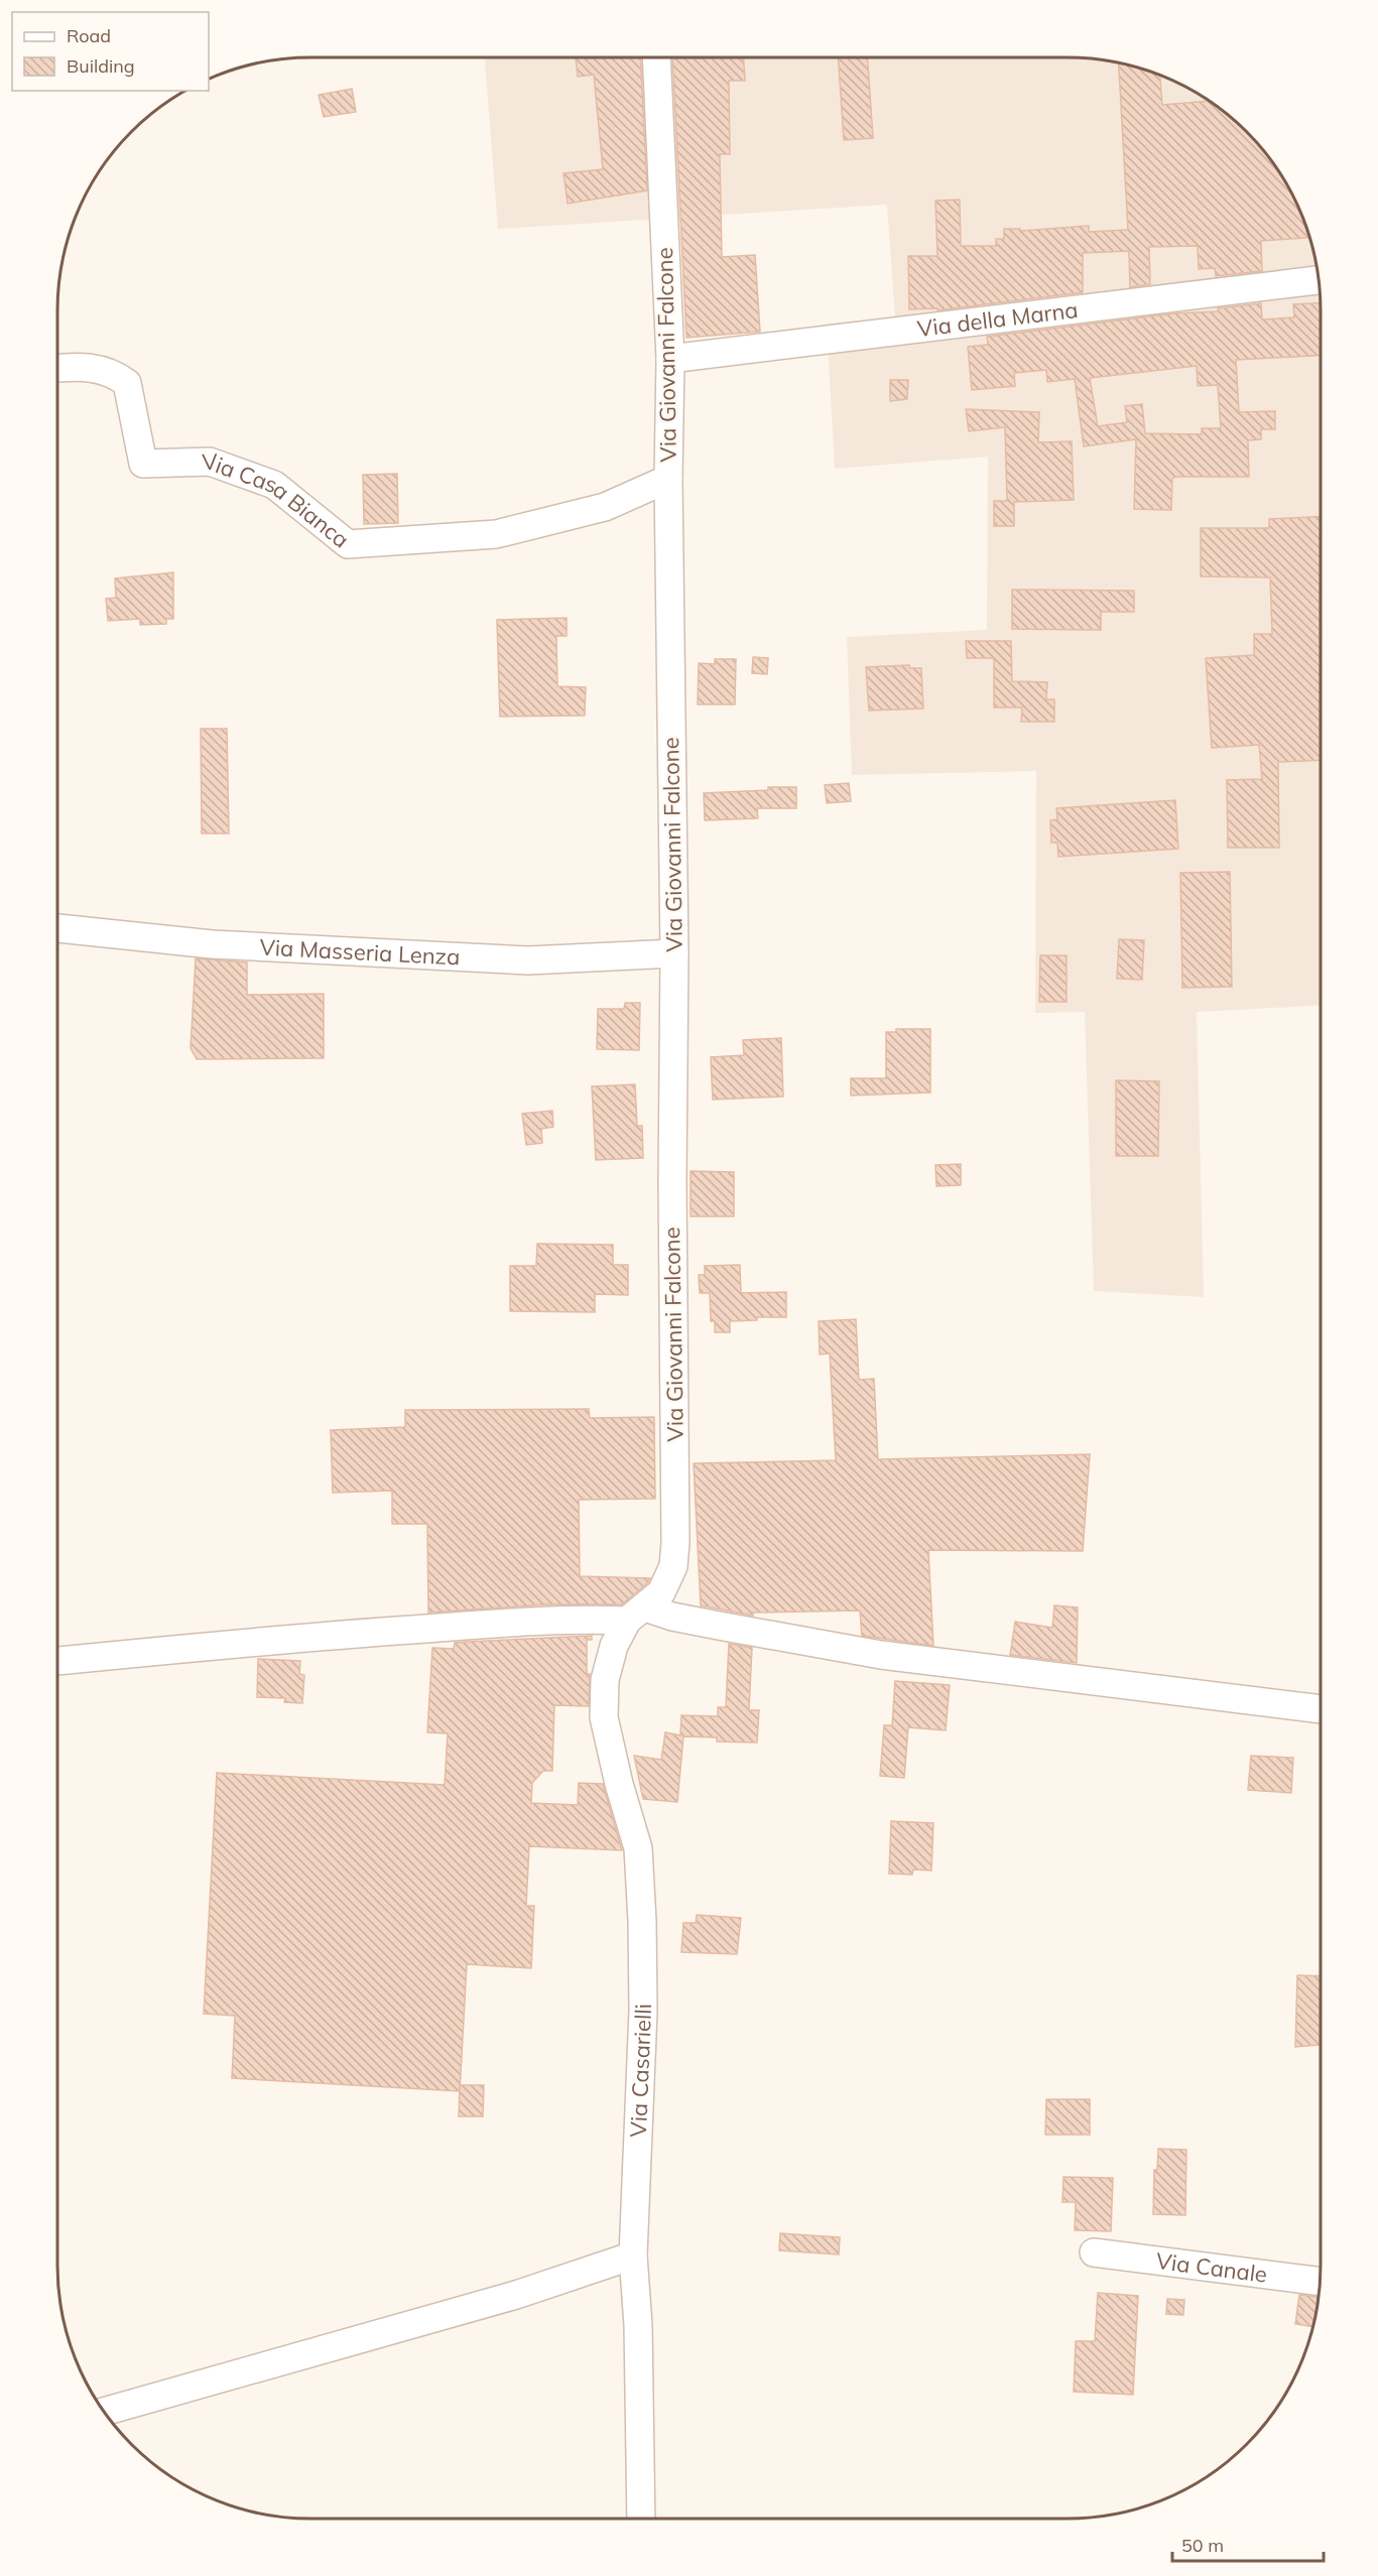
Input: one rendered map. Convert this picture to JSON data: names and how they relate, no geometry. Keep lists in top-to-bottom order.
{
  "streets": {
    "street": [
      "Via della Marna",
      "Via Giovanni Falcone",
      "Via Casa Bianca",
      "Via Masseria Lenza",
      "Via Casarielli",
      "Via Canale"
    ]
  },
  "crossings": [
    ["Via della Marna", "Via Giovanni Falcone"],
    ["Via Giovanni Falcone", "Via Casa Bianca"],
    ["Via Giovanni Falcone", "Via Masseria Lenza"],
    ["Via Giovanni Falcone", "Via Casarielli"]
  ],
  "legend": ["Road", "Building"],
  "scale_bar": "50 m"
}
